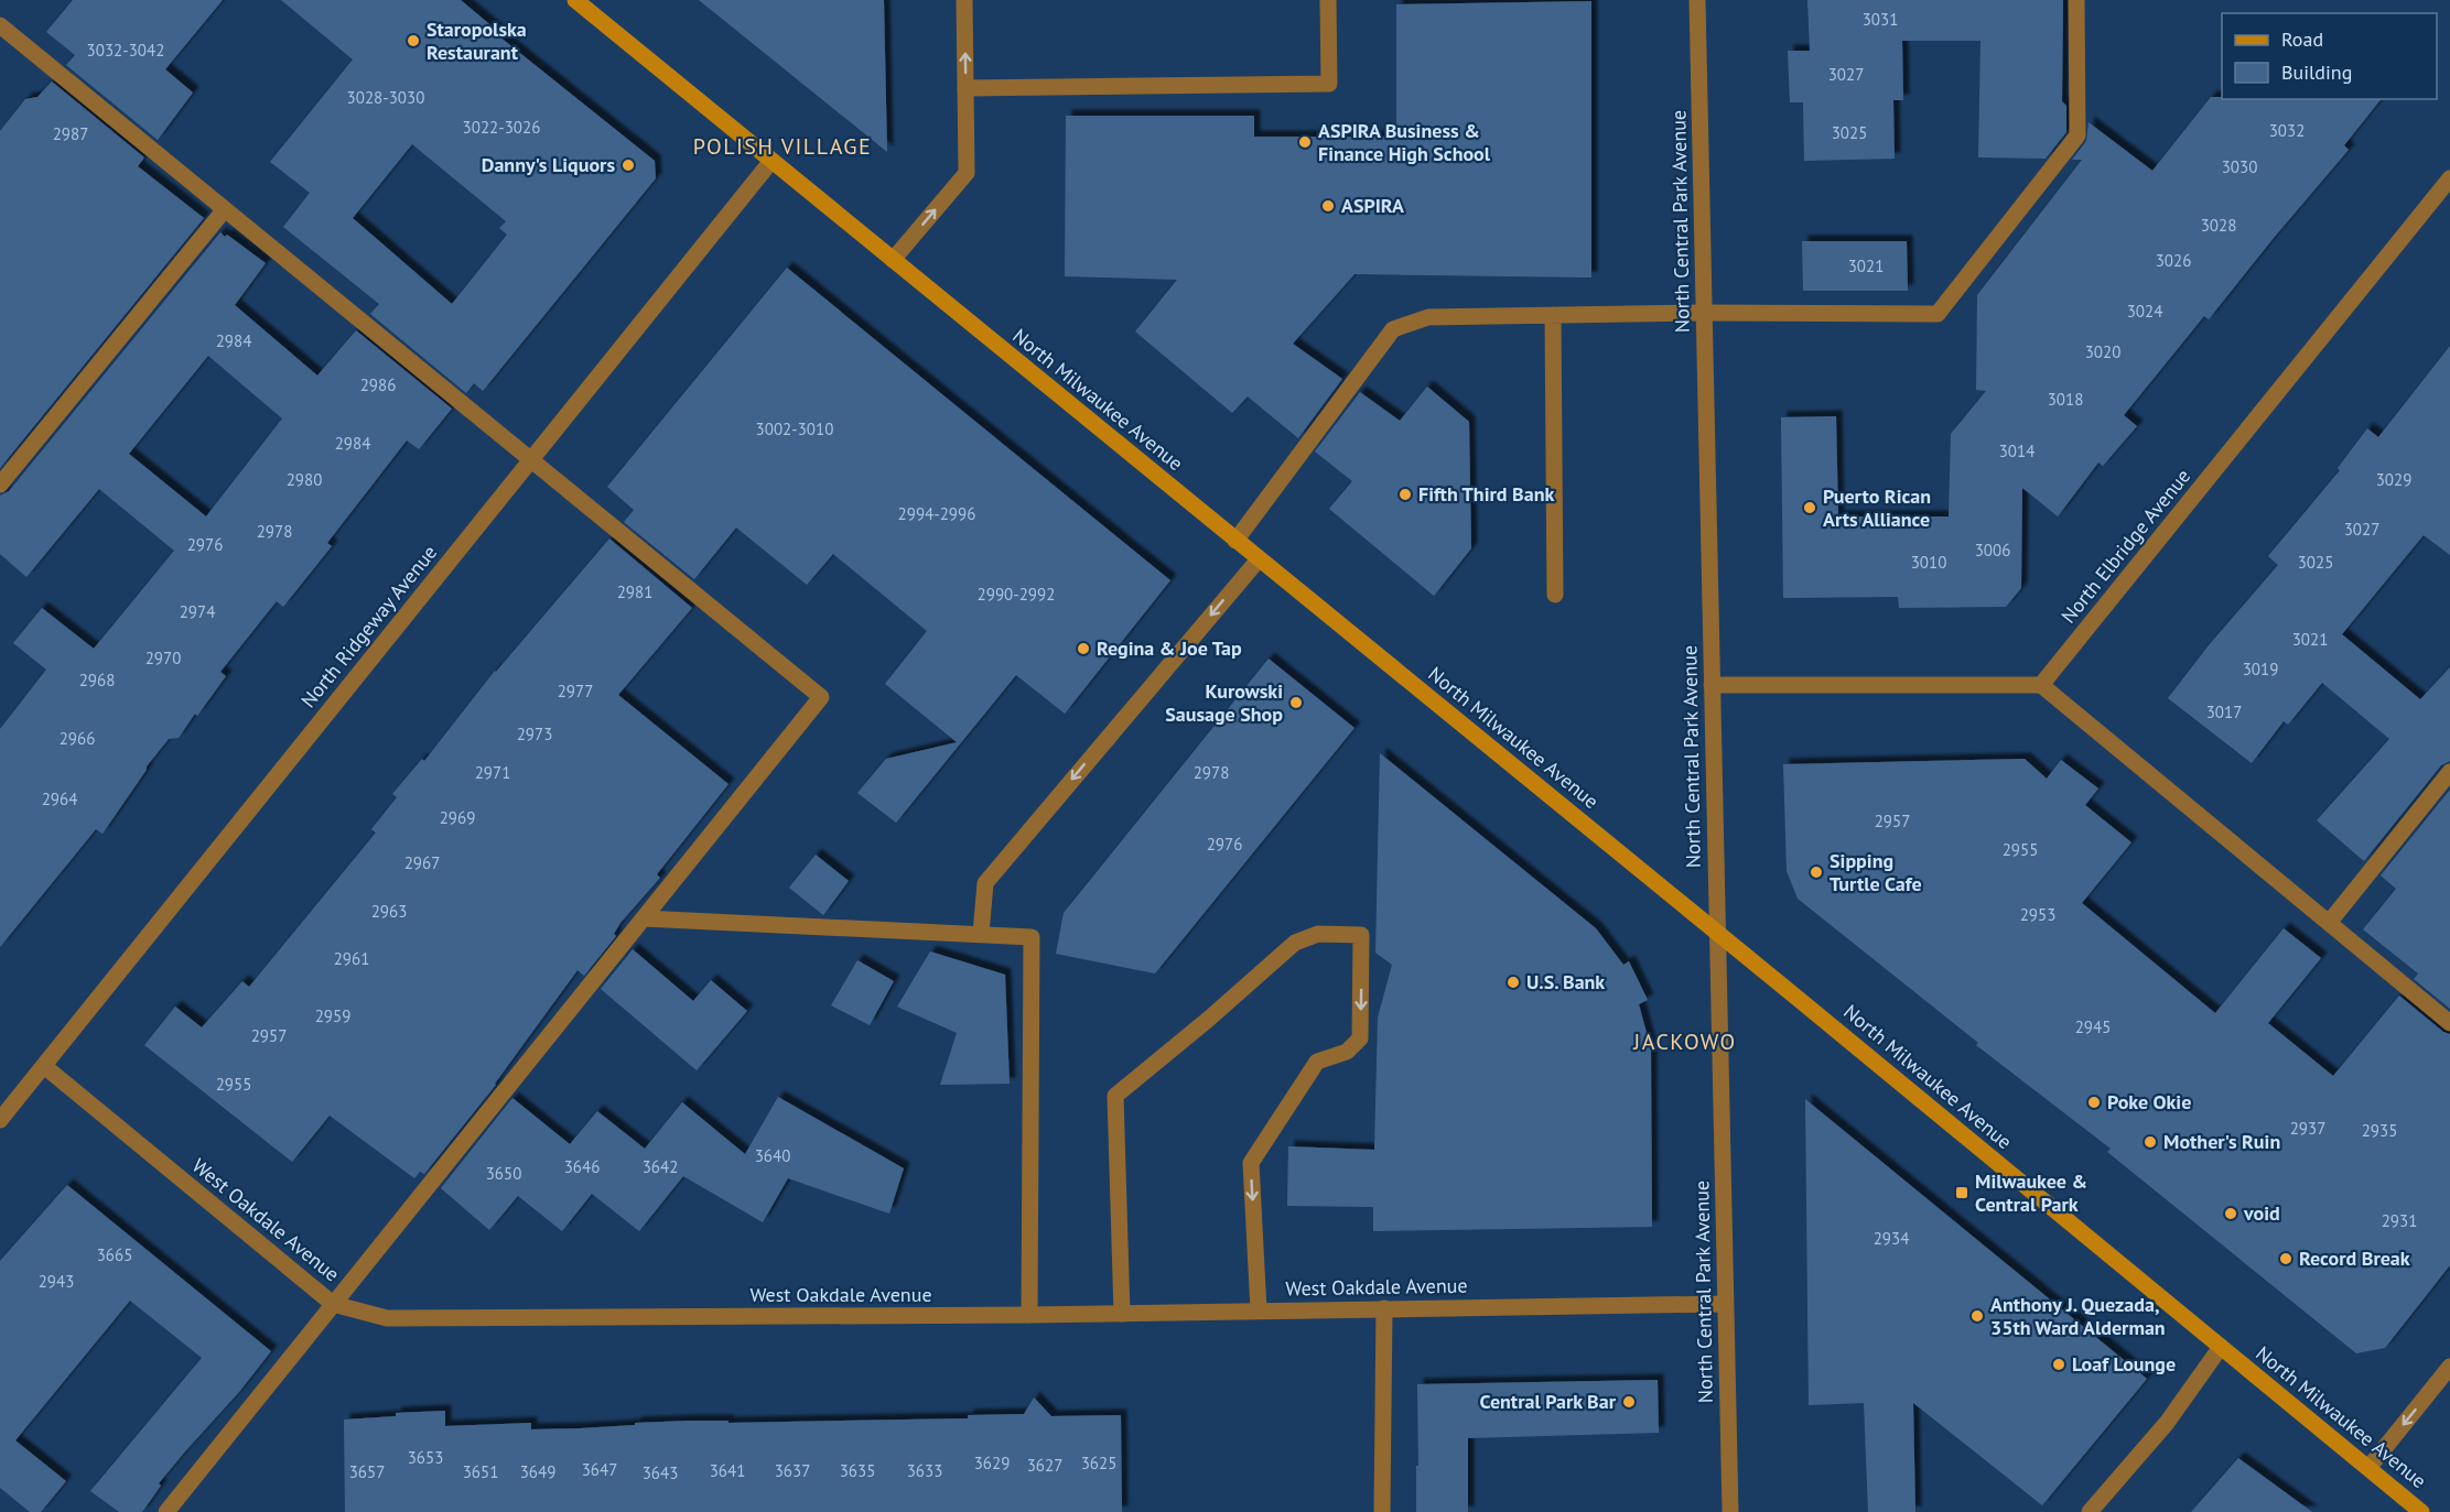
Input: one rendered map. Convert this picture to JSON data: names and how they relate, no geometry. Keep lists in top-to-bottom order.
{
  "streets": {
    "main road": ["North Milwaukee Avenue"],
    "street": [
      "North Central Park Avenue",
      "North Elbridge Avenue",
      "North Ridgeway Avenue",
      "West Oakdale Avenue"
    ]
  },
  "crossings": [
    ["North Central Park Avenue", "North Milwaukee Avenue"],
    ["North Central Park Avenue", "West Oakdale Avenue"],
    ["North Milwaukee Avenue", "North Ridgeway Avenue"],
    ["North Ridgeway Avenue", "West Oakdale Avenue"]
  ],
  "districts": ["POLISH VILLAGE", "JACKOWO"],
  "places": {
    "other": [
      "Staropolska Restaurant",
      "ASPIRA Business & Finance High School",
      "Danny's Liquors",
      "ASPIRA",
      "Fifth Third Bank",
      "Puerto Rican Arts Alliance",
      "Regina & Joe Tap",
      "Kurowski Sausage Shop",
      "Sipping Turtle Cafe",
      "U.S. Bank",
      "Poke Okie",
      "Mother's Ruin",
      "void",
      "Record Break",
      "Anthony J. Quezada, 35th Ward Alderman",
      "Loaf Lounge",
      "Central Park Bar"
    ],
    "transit": ["Milwaukee & Central Park"]
  },
  "house_numbers": [
    "3031",
    "3032-3042",
    "3027",
    "3028-3030",
    "3022-3026",
    "3032",
    "3025",
    "2987",
    "3030",
    "3028",
    "3026",
    "3021",
    "3024",
    "2984",
    "3020",
    "2986",
    "3018",
    "3002-3010",
    "2984",
    "3014",
    "2980",
    "3029",
    "2994-2996",
    "3027",
    "2978",
    "2976",
    "3006",
    "3010",
    "3025",
    "2981",
    "2990-2992",
    "2974",
    "3021",
    "2970",
    "3019",
    "2968",
    "2977",
    "3017",
    "2973",
    "2966",
    "2971",
    "2978",
    "2964",
    "2969",
    "2957",
    "2976",
    "2955",
    "2967",
    "2963",
    "2953",
    "2961",
    "2959",
    "2945",
    "2957",
    "2955",
    "2937",
    "2935",
    "3640",
    "3646",
    "3642",
    "3650",
    "2931",
    "2934",
    "3665",
    "2943",
    "3653",
    "3629",
    "3625",
    "3627",
    "3647",
    "3641",
    "3637",
    "3635",
    "3633",
    "3657",
    "3651",
    "3649",
    "3643"
  ],
  "legend": ["Road", "Building"]
}
